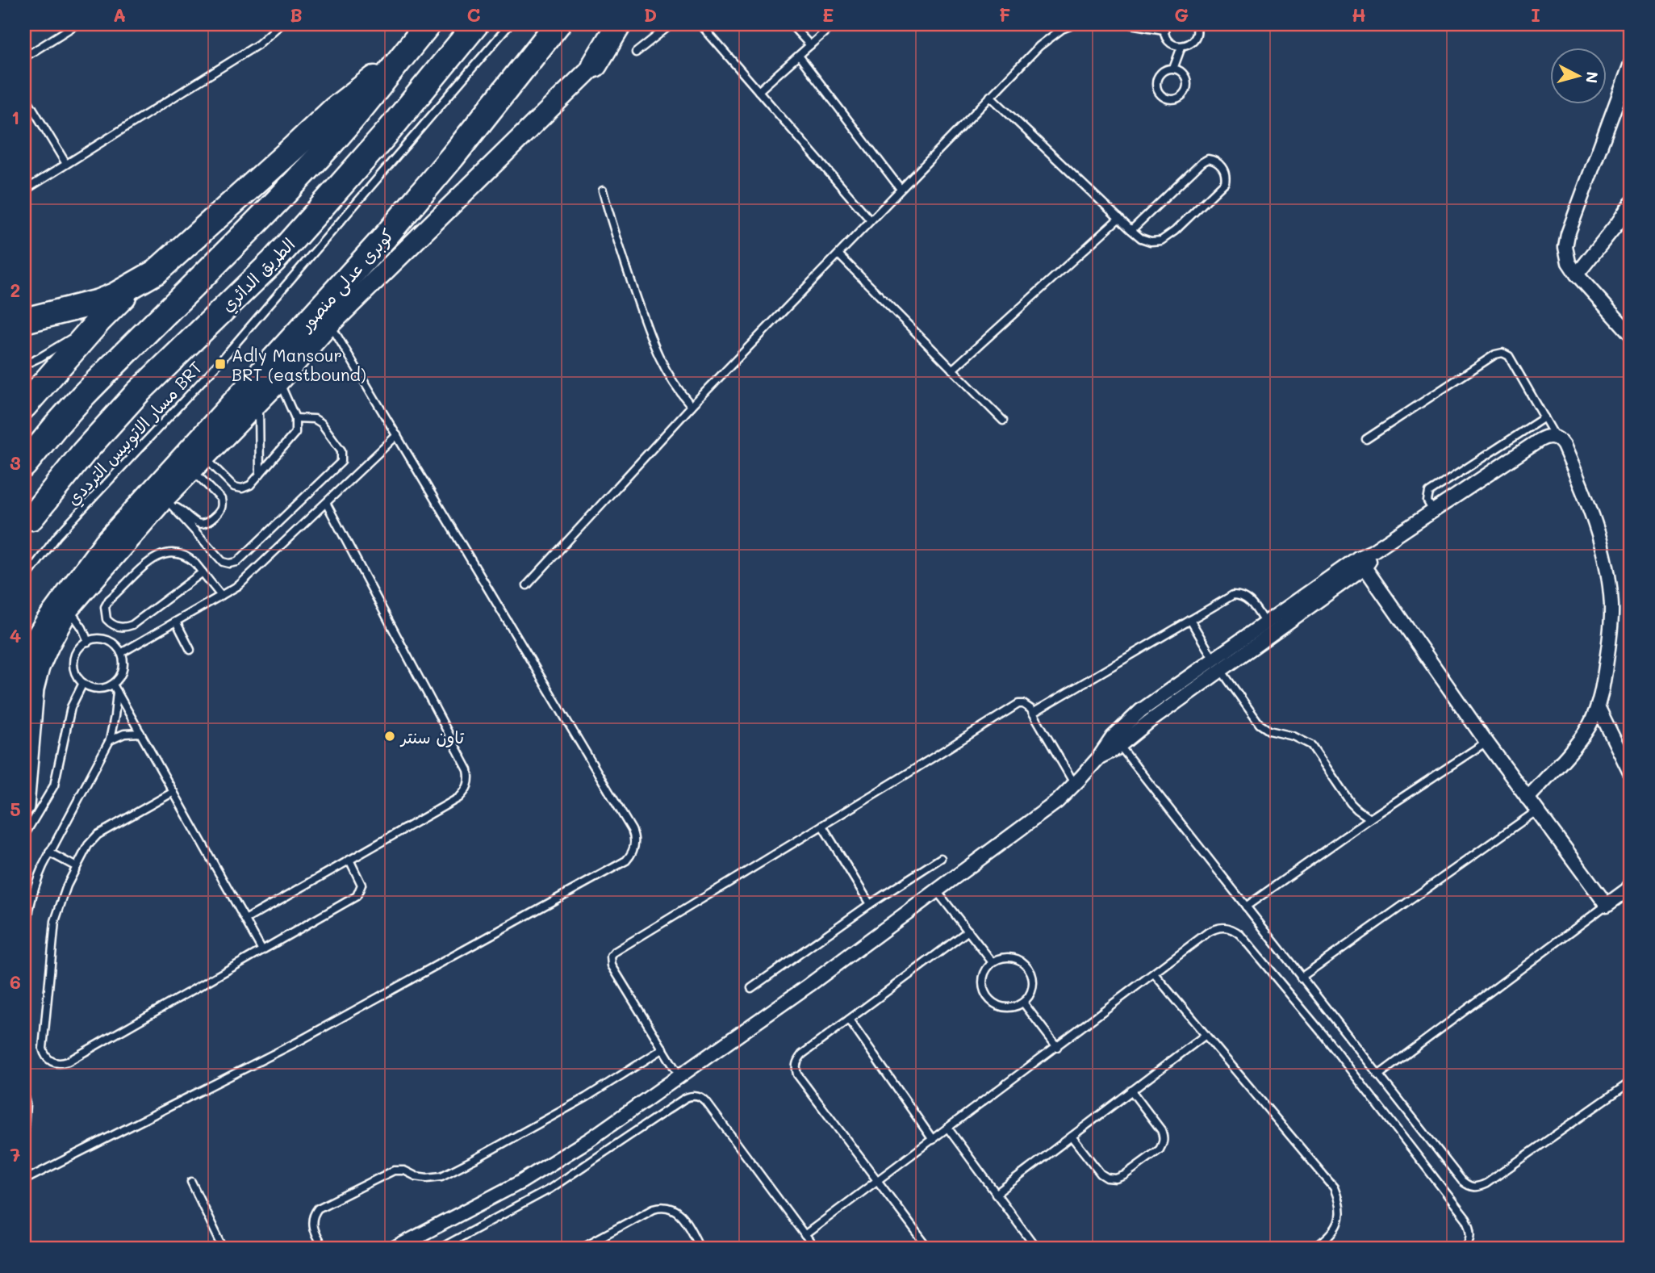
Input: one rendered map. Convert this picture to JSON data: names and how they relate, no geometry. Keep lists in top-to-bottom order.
{
  "streets": {
    "highway": ["الطريق الدائري", "كوبرى عدلى منصور"],
    "lane": ["مسار الاتوبيس الترددي BRT"]
  },
  "places": {
    "transit": ["Adly Mansour BRT (eastbound)"],
    "other": ["تاون سنتر"]
  },
  "north": "right",
  "grid": {
    "columns": [
      "A",
      "B",
      "C",
      "D",
      "E",
      "F",
      "G",
      "H",
      "I"
    ],
    "rows": [
      "1",
      "2",
      "3",
      "4",
      "5",
      "6",
      "7"
    ]
  }
}
